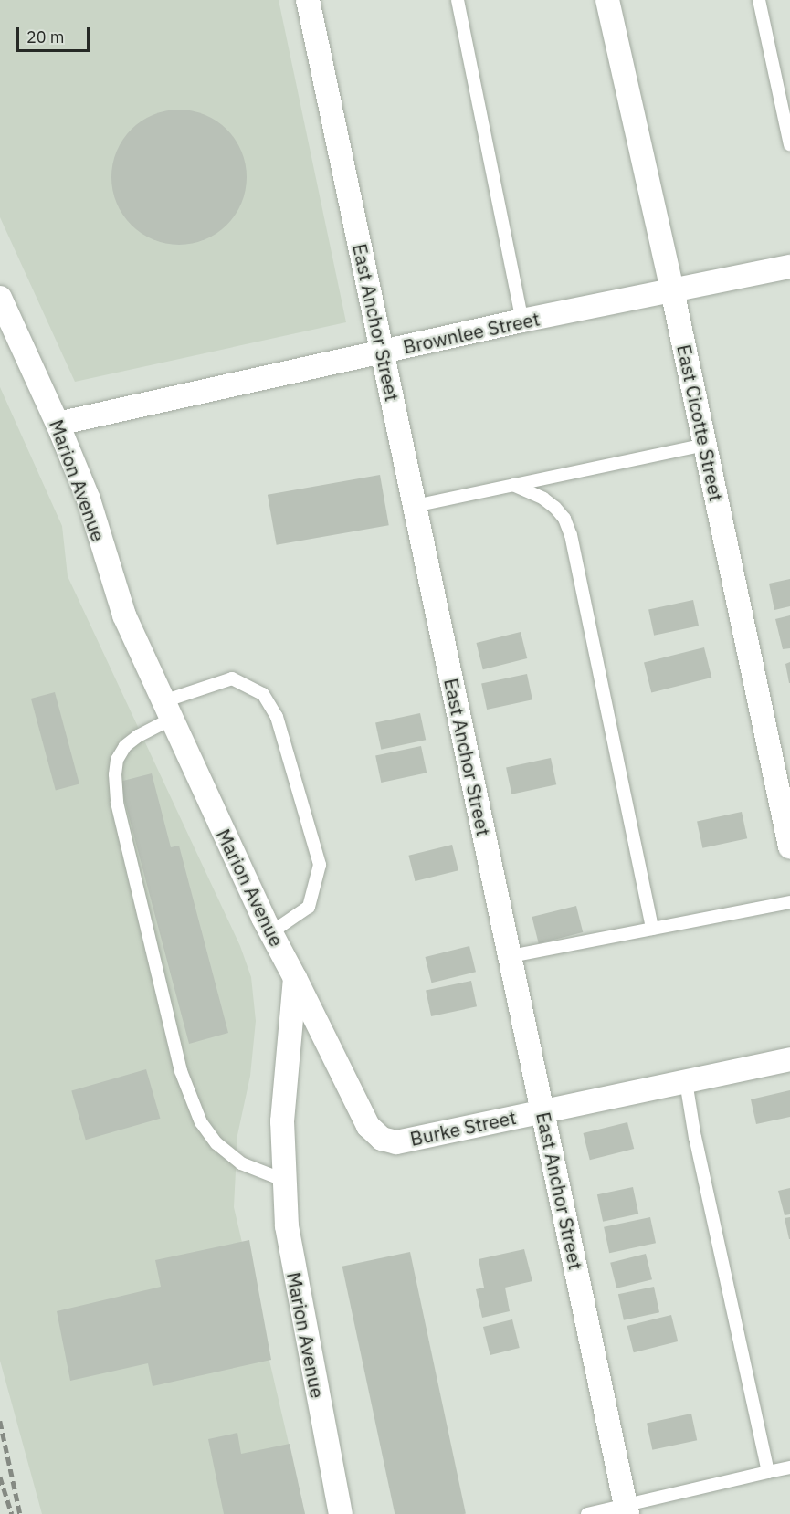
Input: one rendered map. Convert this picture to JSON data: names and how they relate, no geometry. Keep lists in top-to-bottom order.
{
  "streets": {
    "street": [
      "East Anchor Street",
      "Brownlee Street",
      "East Cicotte Street",
      "Marion Avenue",
      "Burke Street"
    ]
  },
  "crossings": [
    ["East Anchor Street", "Brownlee Street"],
    ["East Anchor Street", "Burke Street"],
    ["Brownlee Street", "East Cicotte Street"],
    ["Brownlee Street", "Marion Avenue"],
    ["Marion Avenue", "Burke Street"]
  ],
  "scale_bar": "20 m"
}
